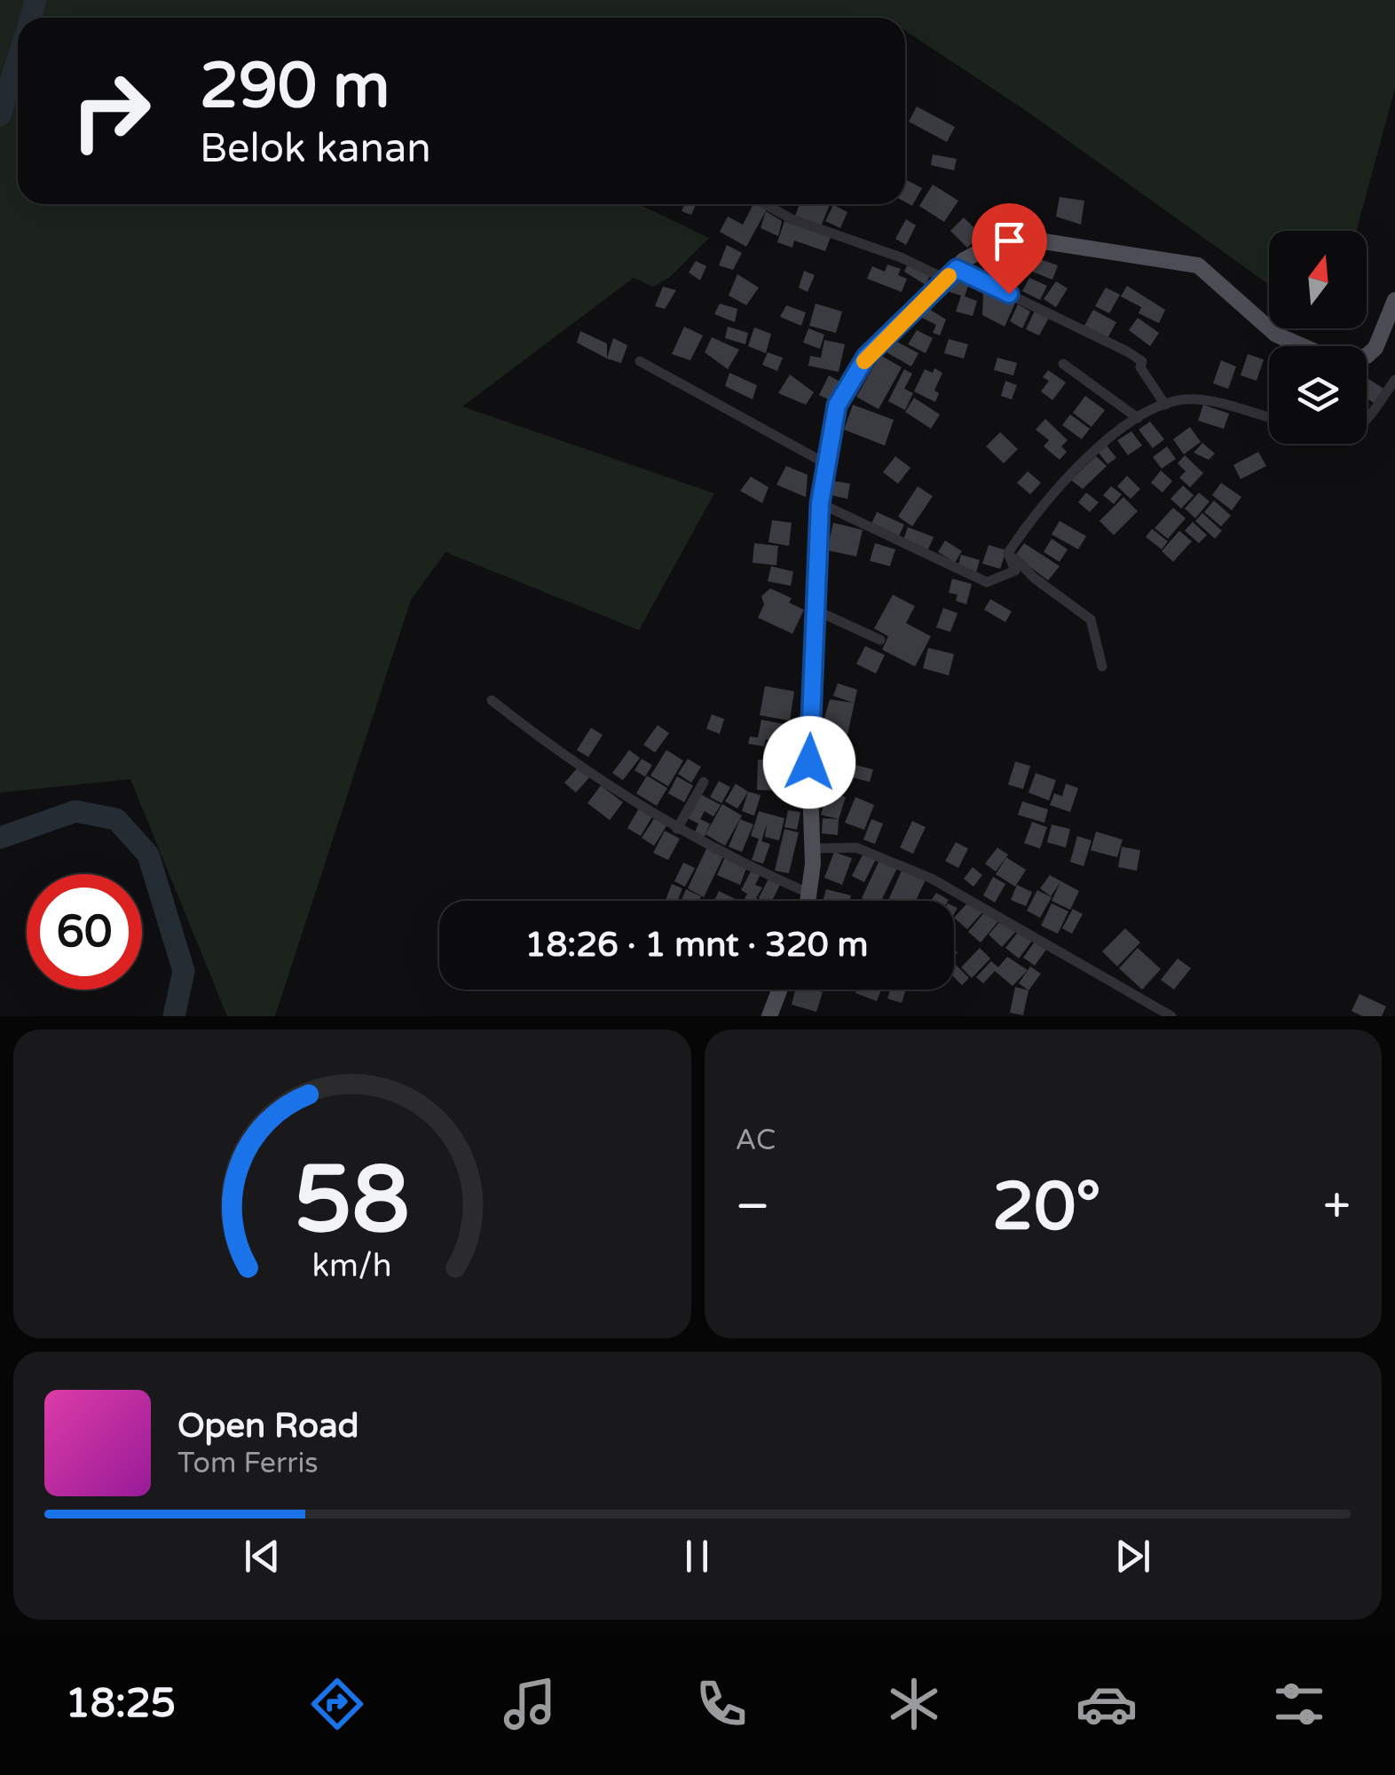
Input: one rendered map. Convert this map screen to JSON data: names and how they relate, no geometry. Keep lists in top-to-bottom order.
{
  "north": "top",
  "page": {
    "turn": ["290 m", "Belok kanan"],
    "limit": "60",
    "trip": "18:26 · 1 mnt · 320 m",
    "tile": "AC",
    "heat": ["−", "20°", "+"],
    "song": ["Open Road", "Tom Ferris"],
    "tabs": "18:25",
    "gauge": ["58", "km/h"]
  }
}
